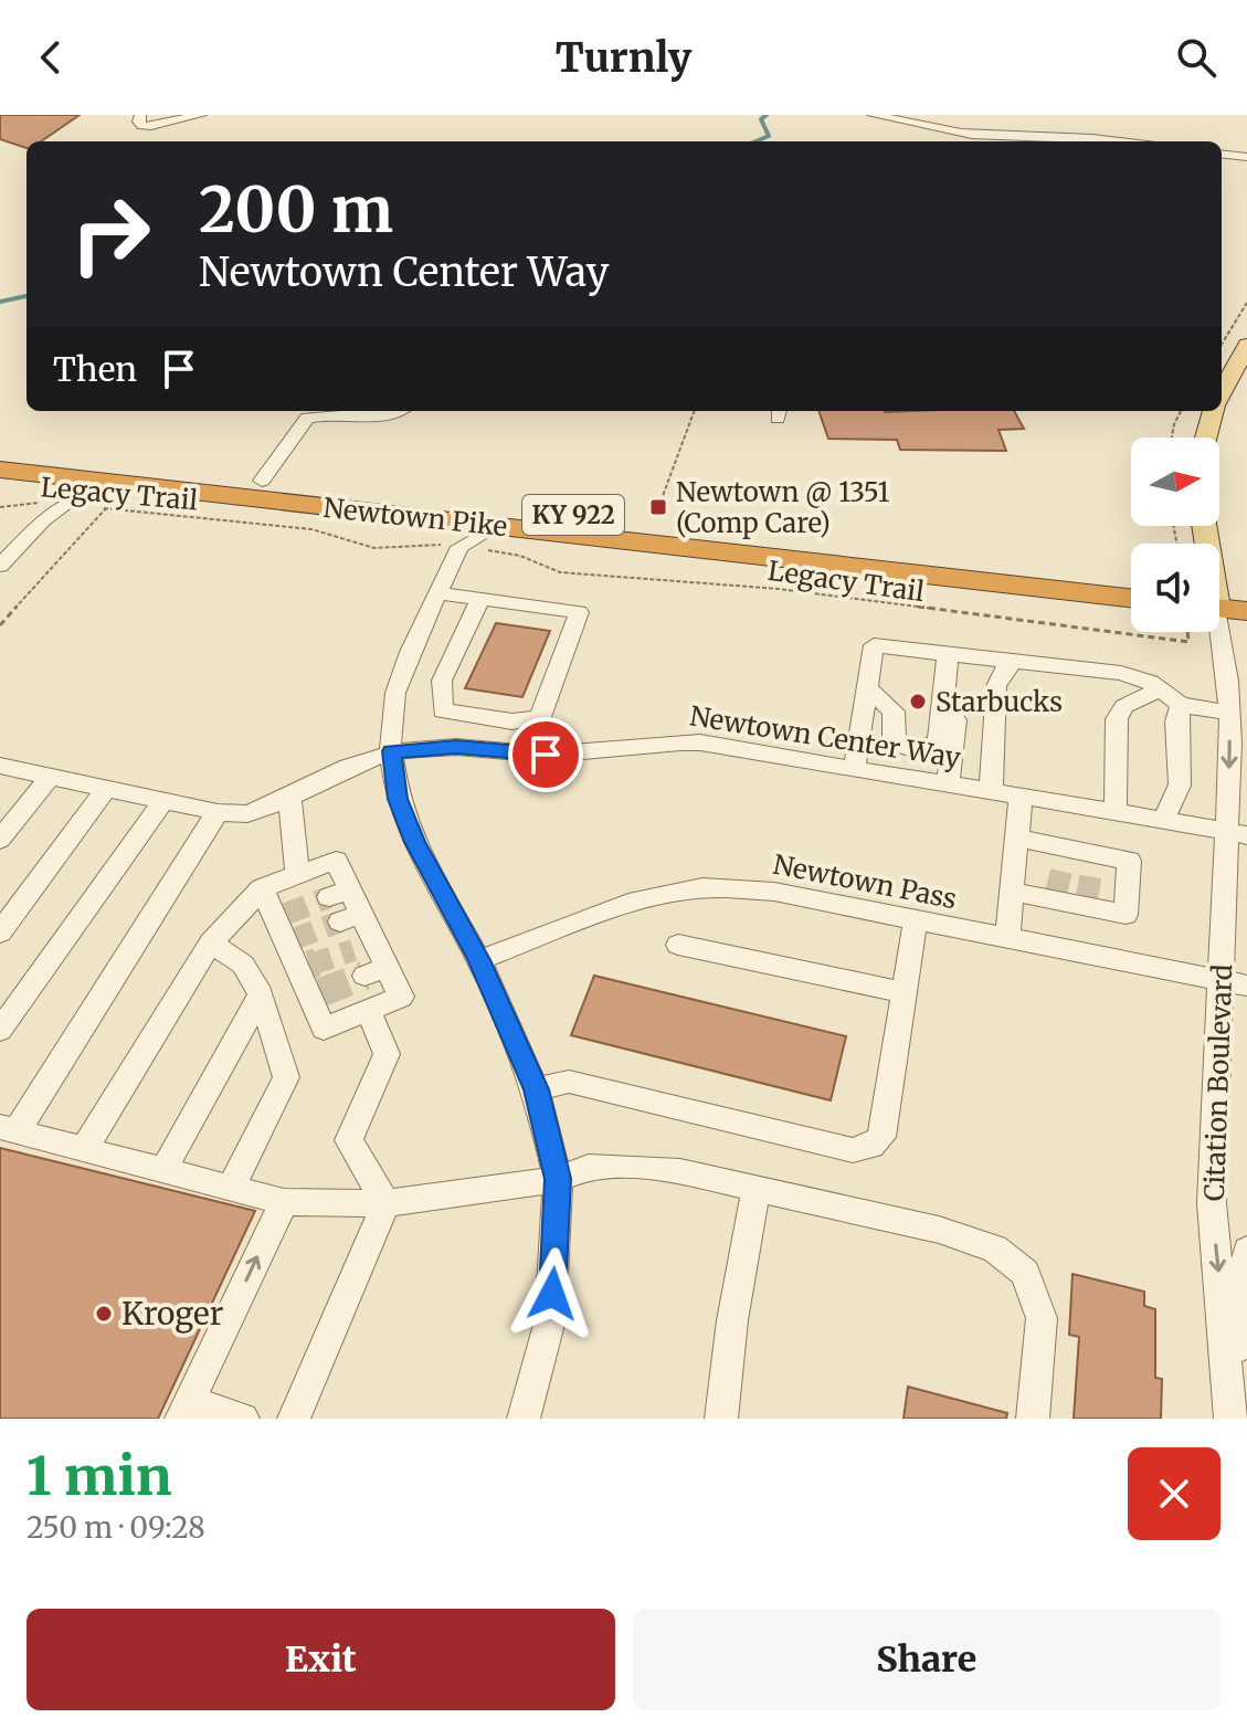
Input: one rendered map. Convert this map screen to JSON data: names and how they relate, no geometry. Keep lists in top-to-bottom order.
{
  "streets": {
    "highway": ["KY 922", "Newtown Pike"],
    "street": ["Newtown Center Way", "Newtown Pass", "Citation Boulevard"],
    "path": ["Legacy Trail"]
  },
  "crossings": [
    ["Legacy Trail", "Newtown Pike"],
    ["Newtown Center Way", "Citation Boulevard"],
    ["Newtown Pass", "Citation Boulevard"]
  ],
  "places": {
    "transit": ["Newtown @ 1351 (Comp Care)"],
    "other": ["Starbucks", "Kroger"]
  },
  "north": "right",
  "page": {
    "header": "Turnly",
    "turn": ["200 m", "Newtown Center Way"],
    "then": "Then",
    "heading": ["1 min", "250 m · 09:28"],
    "buttons": ["Exit", "Share"]
  }
}
